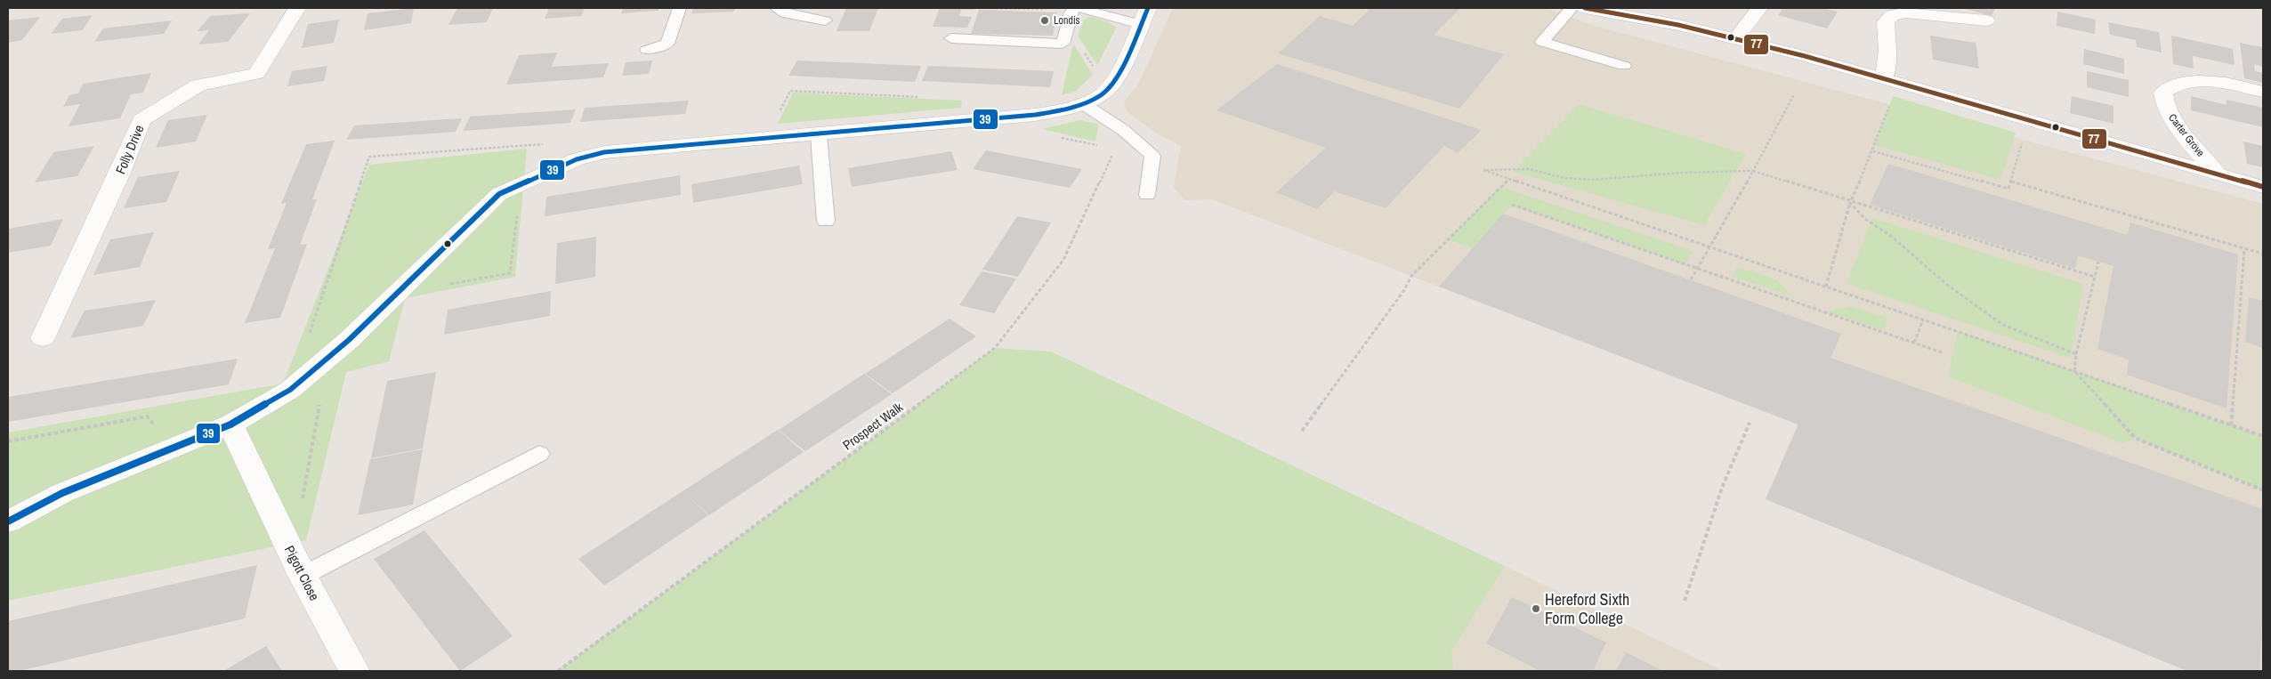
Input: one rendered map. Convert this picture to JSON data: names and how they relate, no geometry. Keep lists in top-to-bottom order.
{
  "streets": {
    "street": ["Carter Grove", "Folly Drive", "Pigott Close"],
    "path": ["Prospect Walk"]
  },
  "places": ["Londis", "Hereford Sixth Form College"],
  "lines": ["transit line 77", "transit line 39"]
}
